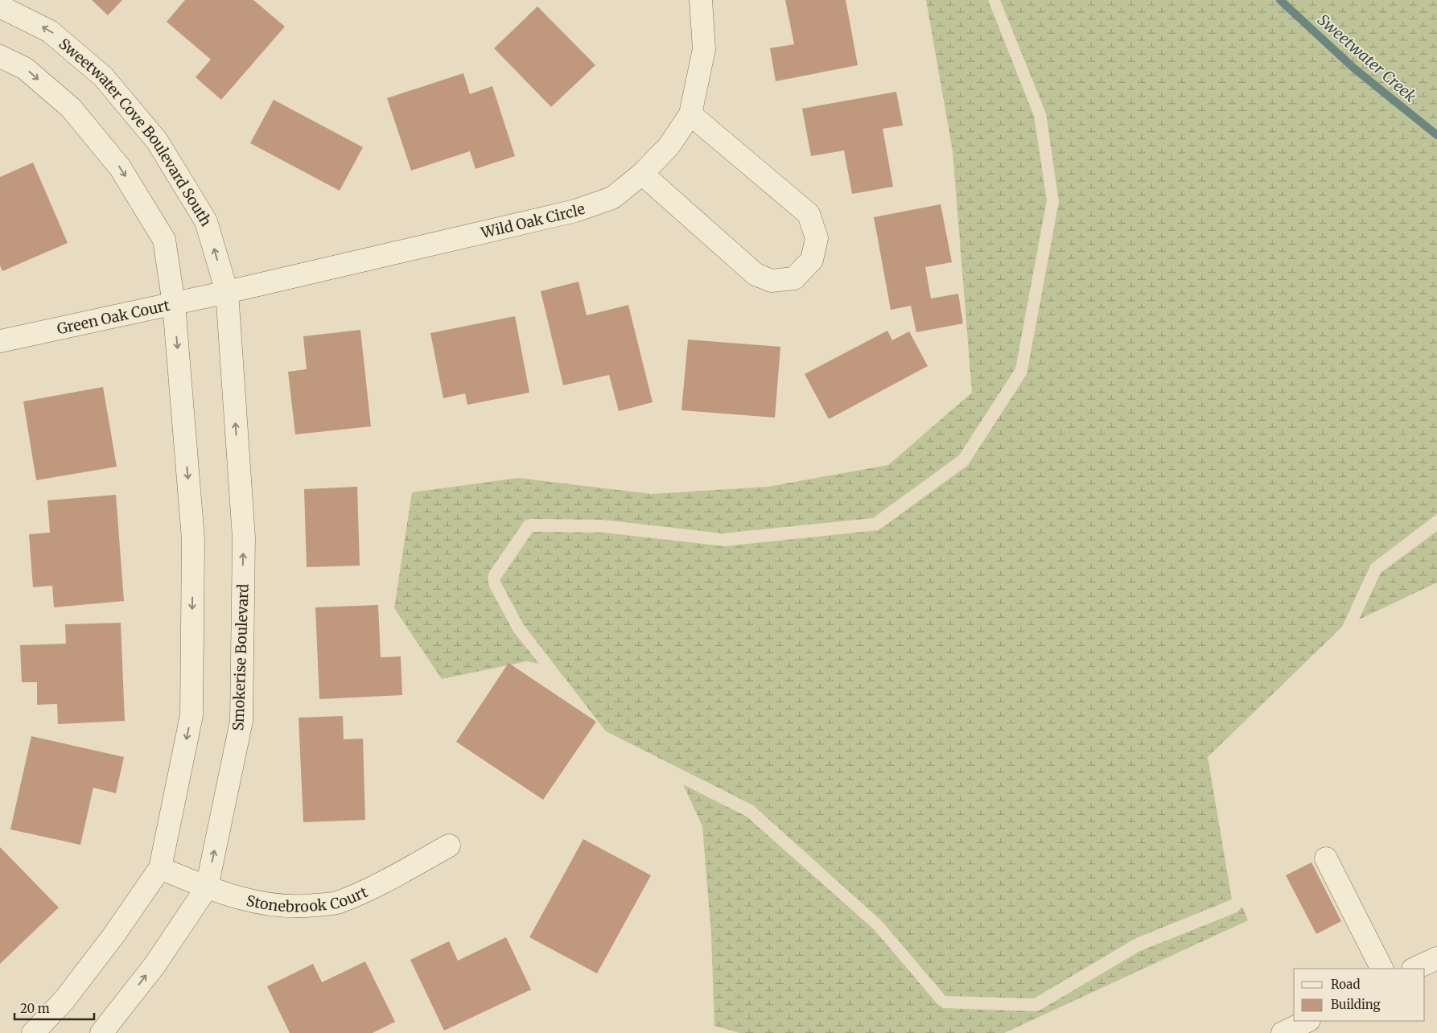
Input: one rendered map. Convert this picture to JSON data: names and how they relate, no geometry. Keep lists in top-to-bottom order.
{
  "streets": {
    "street": [
      "Sweetwater Cove Boulevard South",
      "Wild Oak Circle",
      "Green Oak Court",
      "Smokerise Boulevard",
      "Stonebrook Court"
    ]
  },
  "crossings": [
    ["Sweetwater Cove Boulevard South", "Wild Oak Circle"],
    ["Sweetwater Cove Boulevard South", "Green Oak Court"],
    ["Sweetwater Cove Boulevard South", "Smokerise Boulevard"],
    ["Wild Oak Circle", "Green Oak Court"],
    ["Wild Oak Circle", "Smokerise Boulevard"],
    ["Green Oak Court", "Smokerise Boulevard"],
    ["Smokerise Boulevard", "Stonebrook Court"]
  ],
  "water": ["Sweetwater Creek"],
  "legend": ["Road", "Building"],
  "scale_bar": "20 m"
}
